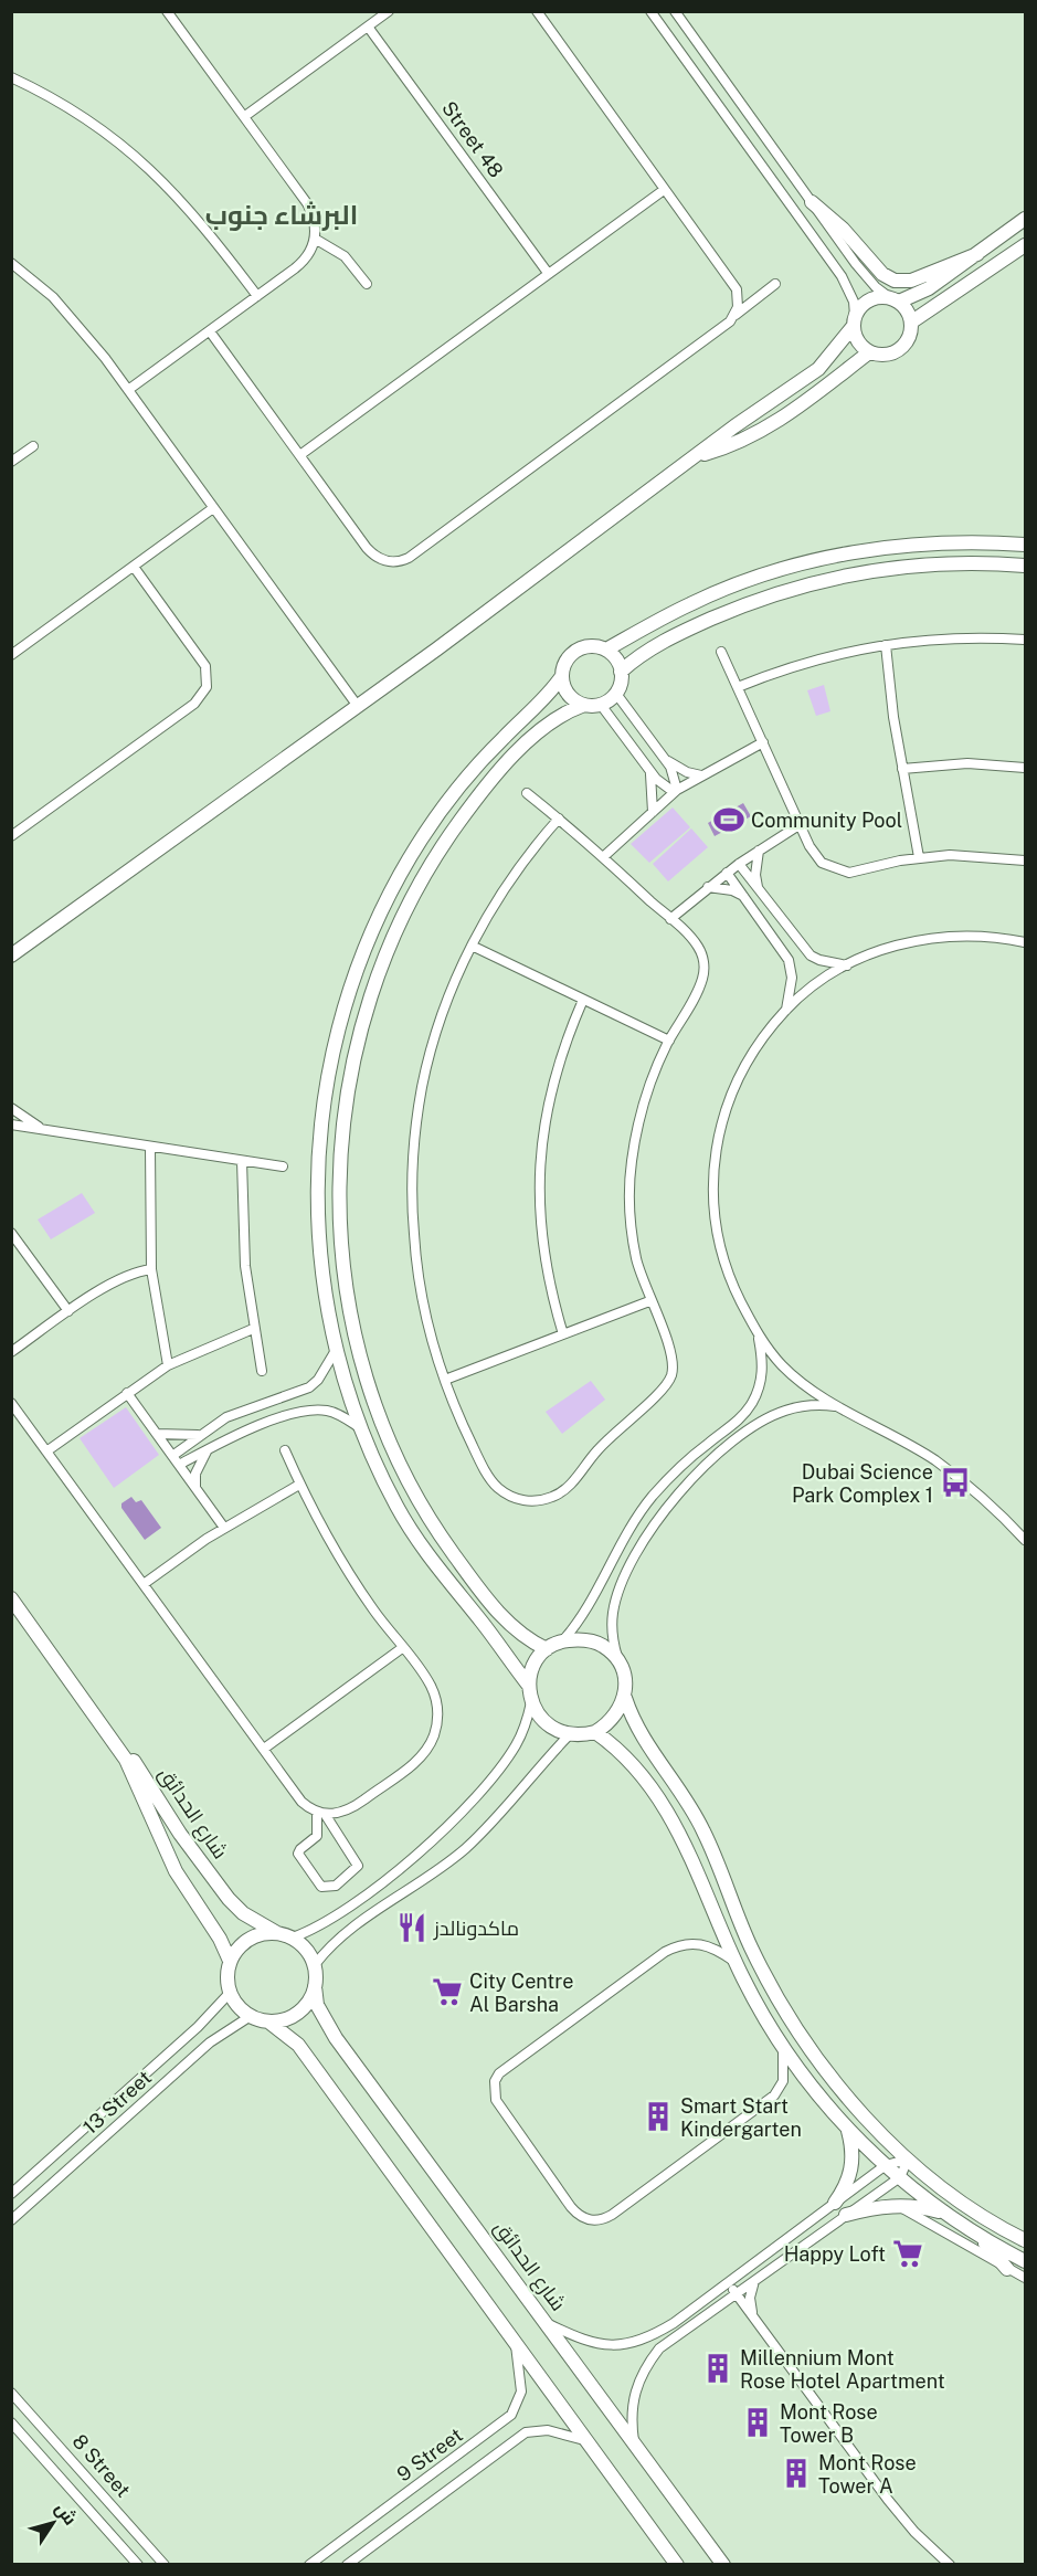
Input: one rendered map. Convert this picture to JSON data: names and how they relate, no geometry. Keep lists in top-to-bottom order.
{
  "streets": {
    "street": [
      "Street 48",
      "شارع الحدائق",
      "13 Street",
      "9 Street",
      "8 Street"
    ]
  },
  "crossings": [
    ["شارع الحدائق", "13 Street"]
  ],
  "districts": ["البرشاء جنوب"],
  "places": {
    "sports": ["Community Pool"],
    "bus stop": ["Dubai Science Park Complex 1"],
    "restaurant": ["ماكدونالدز"],
    "supermarket": ["City Centre Al Barsha", "Happy Loft"],
    "building": [
      "Smart Start Kindergarten",
      "Millennium Mont Rose Hotel Apartment",
      "Mont Rose Tower B",
      "Mont Rose Tower A"
    ]
  },
  "north": "top right"
}
